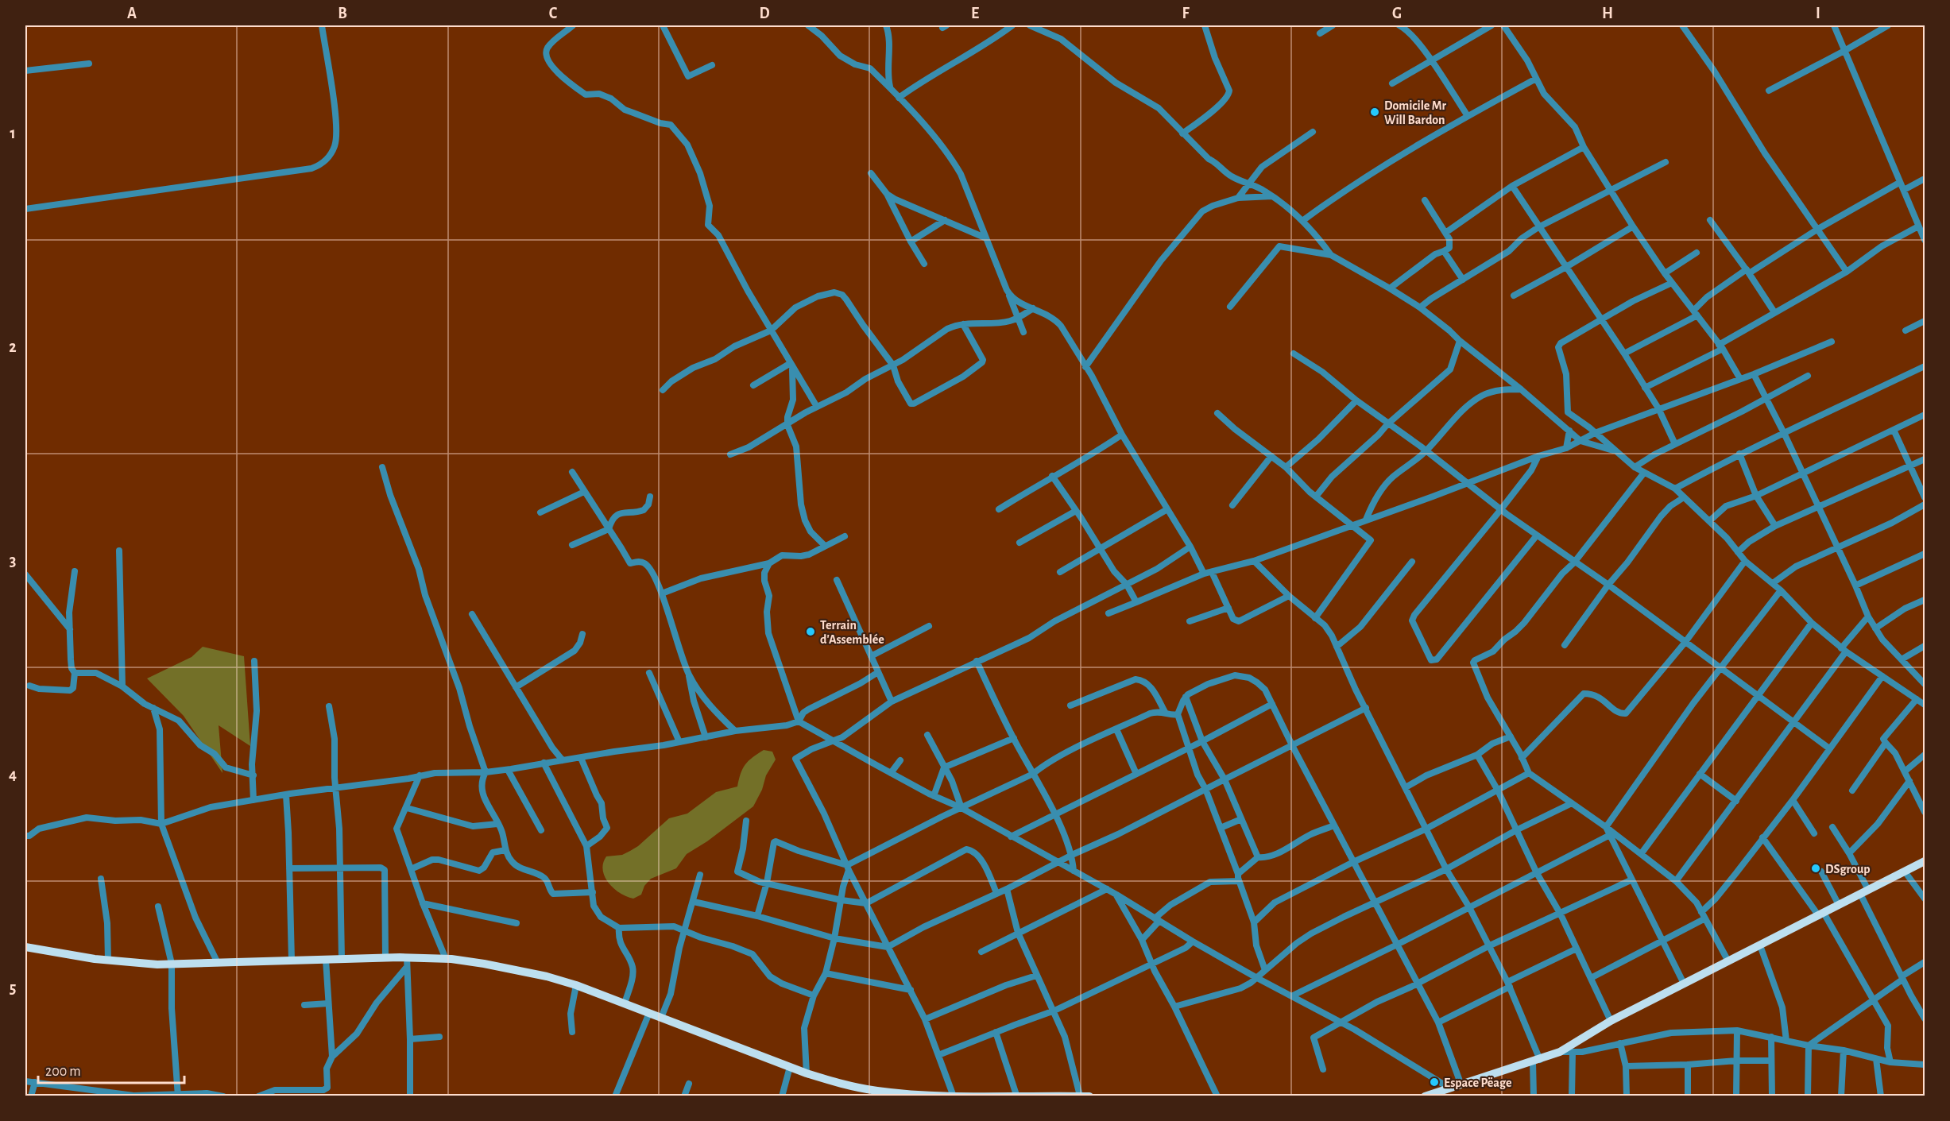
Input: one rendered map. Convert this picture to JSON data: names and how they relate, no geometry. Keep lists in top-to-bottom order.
{
  "places": [
    "Domicile Mr Will Bardon",
    "Terrain d'Assemblée",
    "DSgroup",
    "Espace Pëage"
  ],
  "scale_bar": "200 m",
  "grid": {
    "columns": [
      "A",
      "B",
      "C",
      "D",
      "E",
      "F",
      "G",
      "H",
      "I"
    ],
    "rows": [
      "1",
      "2",
      "3",
      "4",
      "5"
    ]
  }
}
